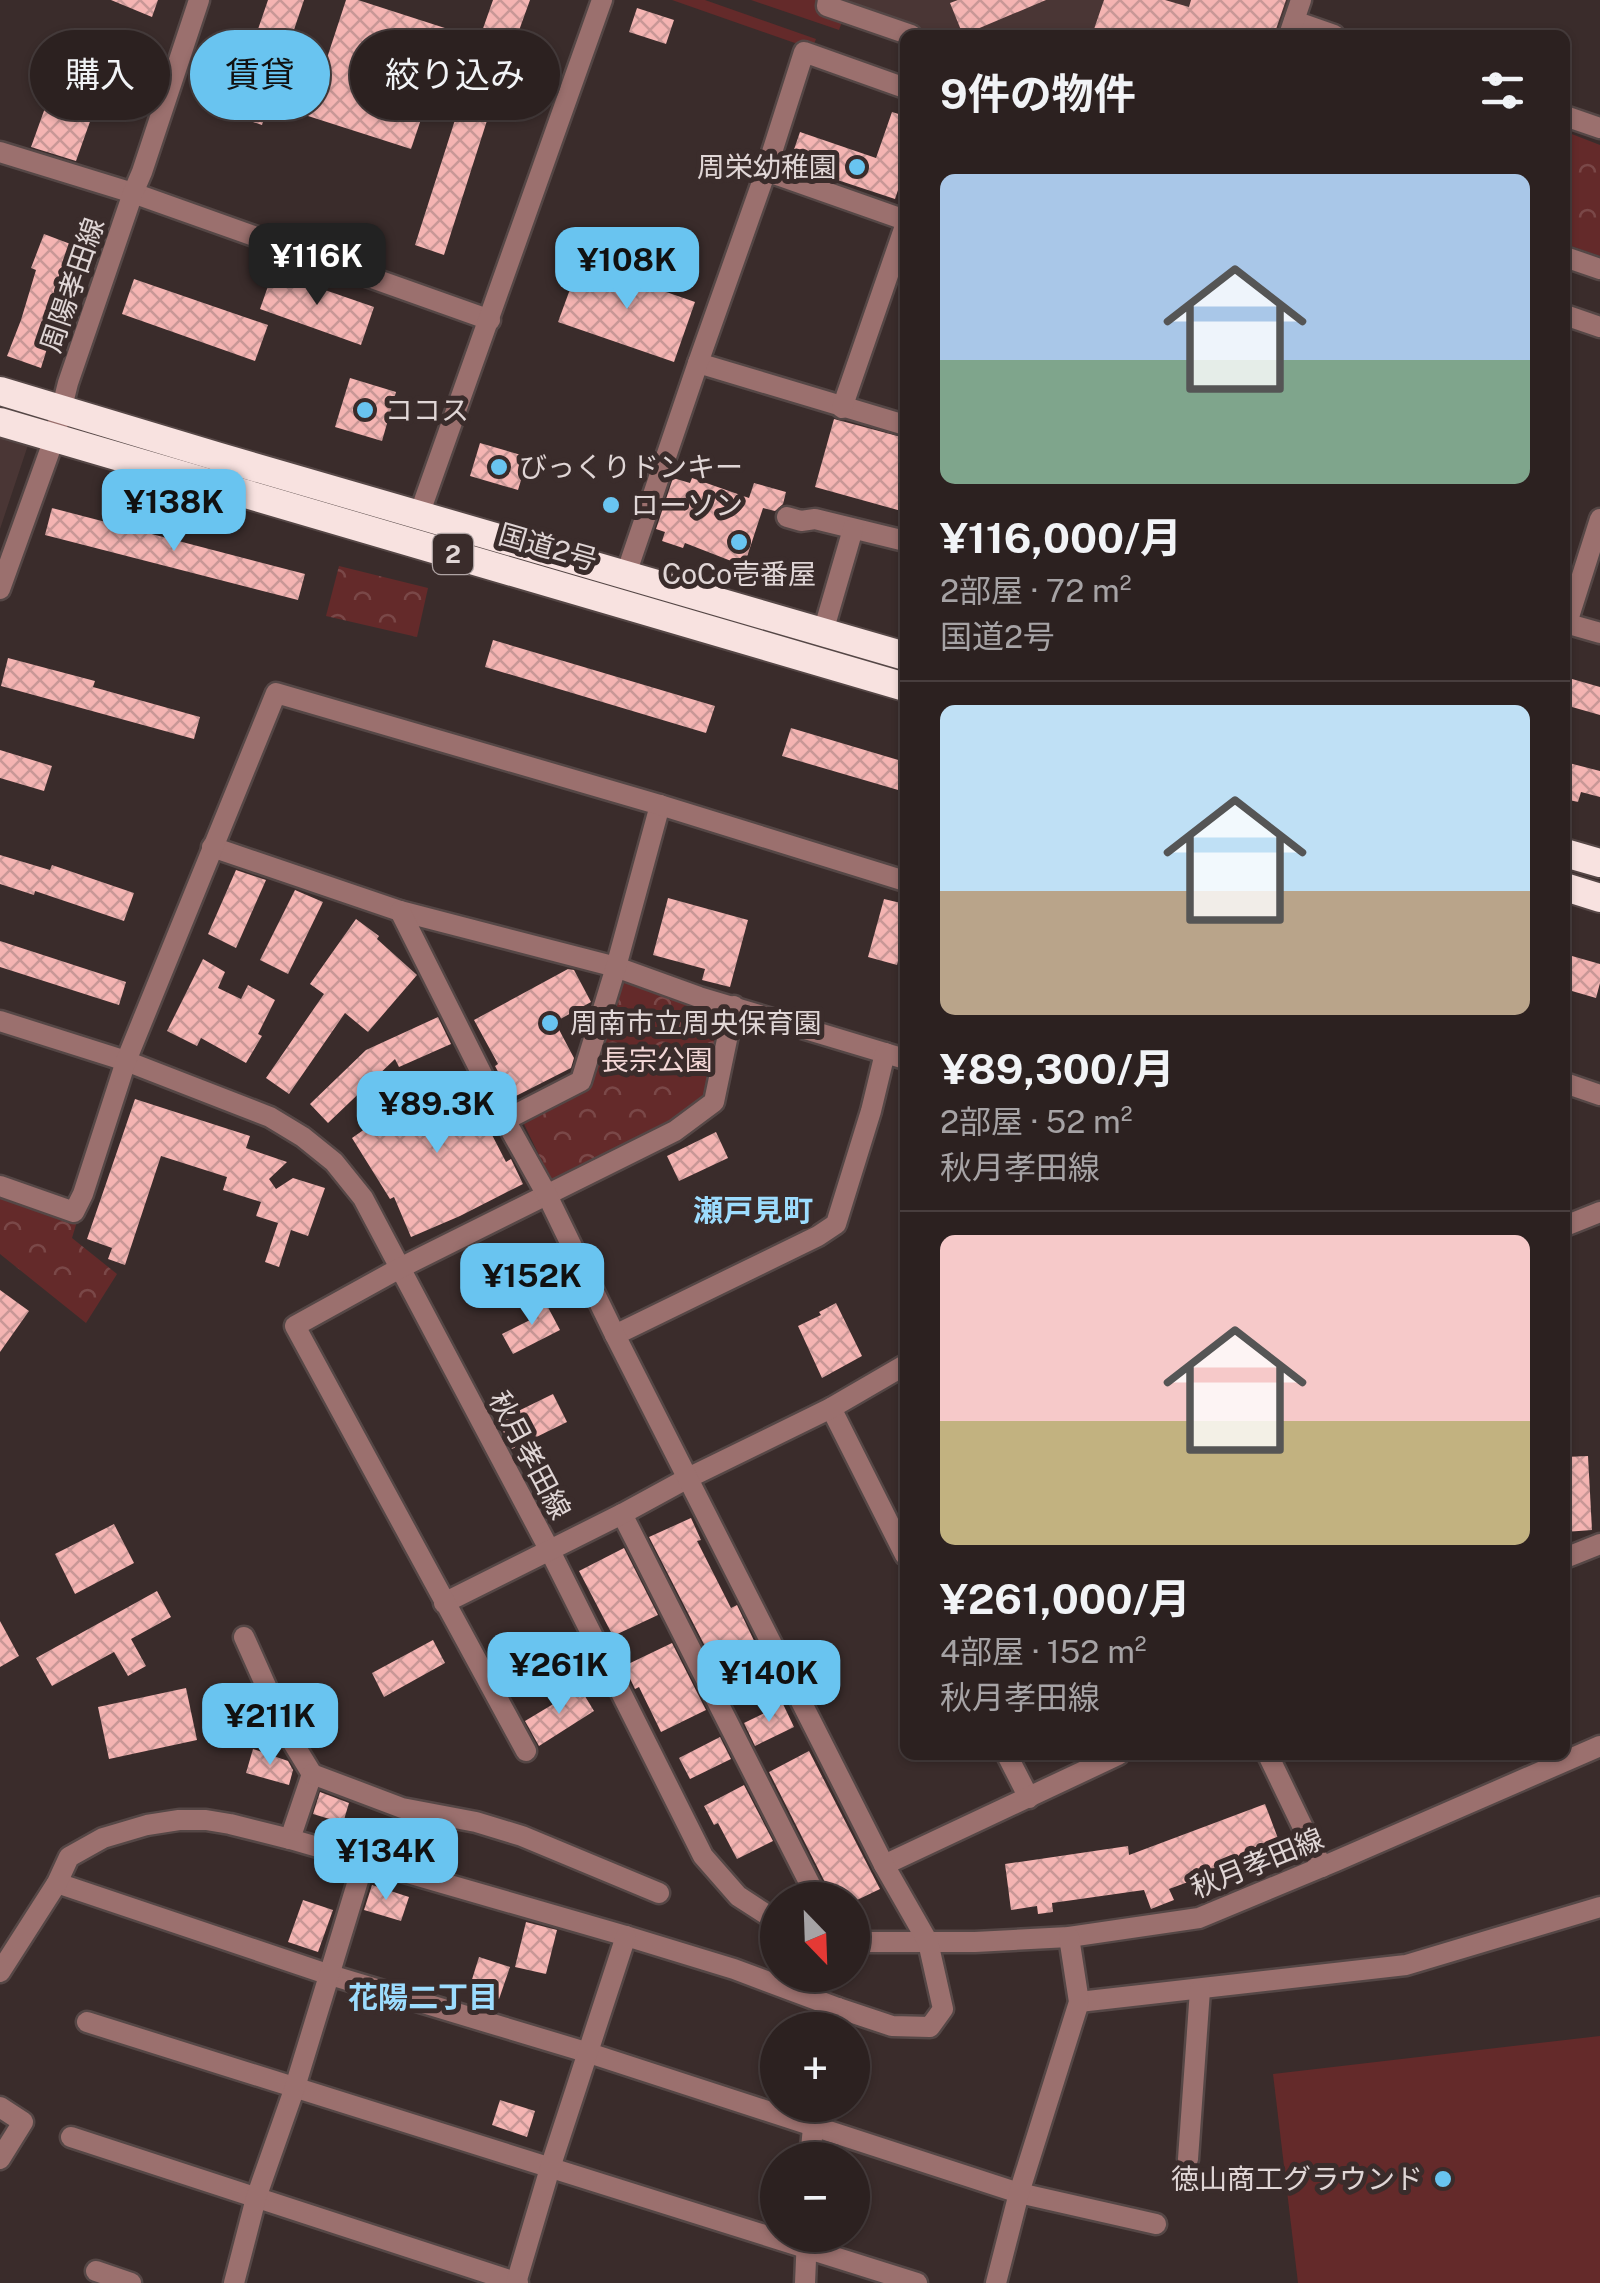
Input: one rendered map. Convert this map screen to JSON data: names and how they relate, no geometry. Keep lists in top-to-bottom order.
{
  "streets": {
    "highway": ["国道2号", "2"],
    "street": ["周陽孝田線", "秋月孝田線"]
  },
  "crossings": [
    ["周陽孝田線", "国道2号"]
  ],
  "districts": ["瀬戸見町", "花陽二丁目"],
  "parks": ["長宗公園"],
  "places": [
    "周栄幼稚園",
    "ココス",
    "びっくりドンキー",
    "ローソン",
    "CoCo壱番屋",
    "周南市立周央保育園",
    "徳山商工グラウンド"
  ],
  "north": "bottom right",
  "page": {
    "chip": ["購入", "賃貸", "絞り込み"],
    "heading": "9件の物件",
    "list": [
      {
        "name": "¥116,000/月",
        "note": "2部屋 · 72 m² · 国道2号"
      },
      {
        "name": "¥89,300/月",
        "note": "2部屋 · 52 m² · 秋月孝田線"
      },
      {
        "name": "¥261,000/月",
        "note": "4部屋 · 152 m² · 秋月孝田線"
      }
    ],
    "price": [
      "¥116K",
      "¥108K",
      "¥138K",
      "¥89.3K",
      "¥152K",
      "¥261K",
      "¥140K",
      "¥211K",
      "¥134K"
    ],
    "map_buttons": ["+", "−"]
  }
}
